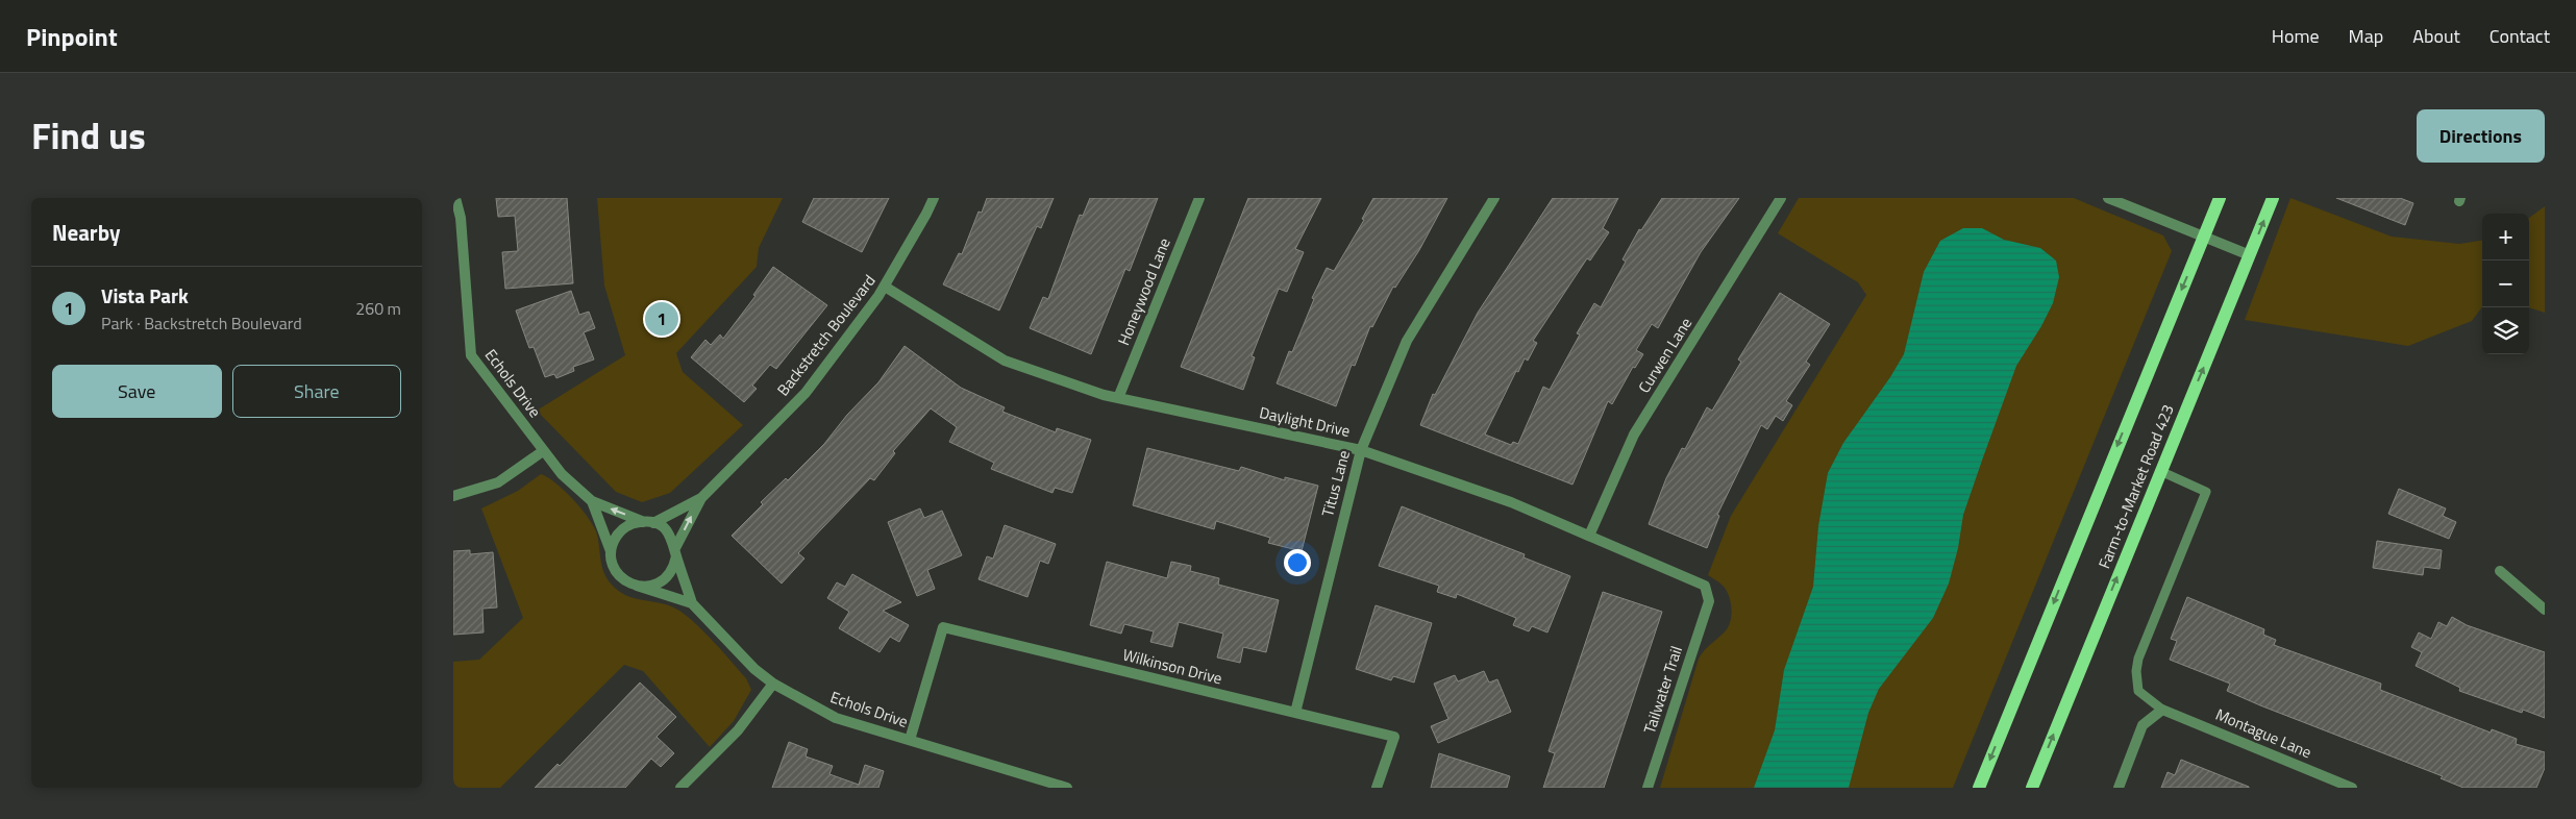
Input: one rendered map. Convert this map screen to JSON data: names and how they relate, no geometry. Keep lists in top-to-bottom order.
{
  "streets": {
    "main road": ["Farm-to-Market Road 423"],
    "street": [
      "Honeywood Lane",
      "Backstretch Boulevard",
      "Curwen Lane",
      "Echols Drive",
      "Daylight Drive",
      "Titus Lane",
      "Wilkinson Drive",
      "Tailwater Trail",
      "Montague Lane"
    ]
  },
  "crossings": [
    ["Honeywood Lane", "Daylight Drive"],
    ["Backstretch Boulevard", "Echols Drive"],
    ["Backstretch Boulevard", "Daylight Drive"],
    ["Curwen Lane", "Daylight Drive"],
    ["Echols Drive", "Wilkinson Drive"],
    ["Daylight Drive", "Titus Lane"],
    ["Daylight Drive", "Tailwater Trail"],
    ["Titus Lane", "Wilkinson Drive"]
  ],
  "page": {
    "header": "Pinpoint",
    "nav": [
      "Home",
      "Map",
      "About",
      "Contact"
    ],
    "title": "Find us",
    "buttons": [
      "Directions",
      ["Save", "Share"]
    ],
    "heading": "Nearby",
    "map_buttons": ["+", "−"],
    "list": [
      {
        "mark": "1",
        "name": "Vista Park",
        "note": "Park · Backstretch Boulevard",
        "value": "260 m"
      }
    ],
    "pins": "1"
  }
}
